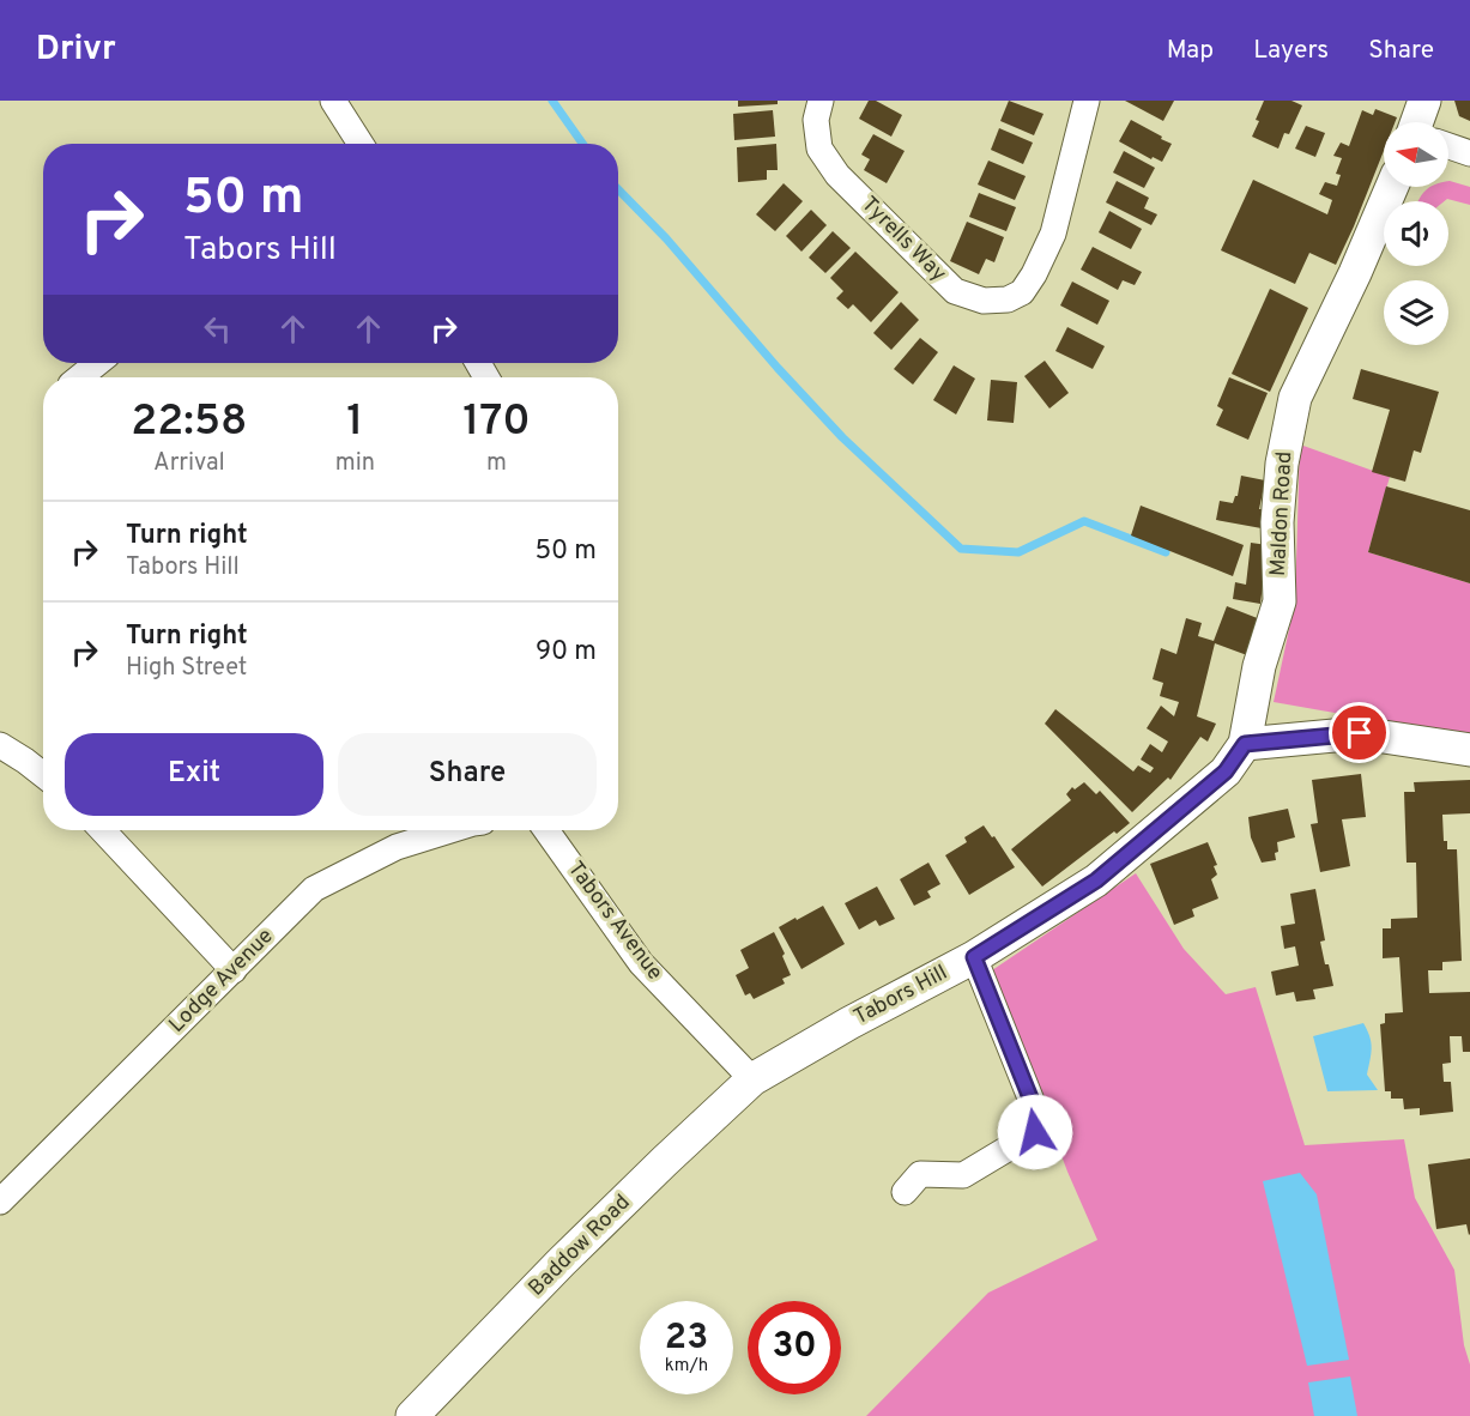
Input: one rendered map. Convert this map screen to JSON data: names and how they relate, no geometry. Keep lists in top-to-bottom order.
{
  "streets": {
    "street": [
      "Tyrells Way",
      "Maldon Road",
      "Tabors Avenue",
      "Lodge Avenue",
      "Tabors Hill",
      "Baddow Road"
    ]
  },
  "crossings": [
    ["Maldon Road", "Tabors Hill"],
    ["Tabors Avenue", "Tabors Hill"],
    ["Tabors Avenue", "Baddow Road"],
    ["Tabors Hill", "Baddow Road"]
  ],
  "north": "left",
  "page": {
    "header": "Drivr",
    "nav": ["Map", "Layers", "Share"],
    "turn": ["50 m", "Tabors Hill"],
    "eta": [
      "22:58",
      "Arrival",
      "1",
      "min",
      "170",
      "m"
    ],
    "list": [
      {
        "name": "Turn right",
        "note": "Tabors Hill",
        "value": "50 m"
      },
      {
        "name": "Turn right",
        "note": "High Street",
        "value": "90 m"
      }
    ],
    "buttons": ["Exit", "Share"],
    "speed": "23 km/h",
    "limit": "30"
  }
}
